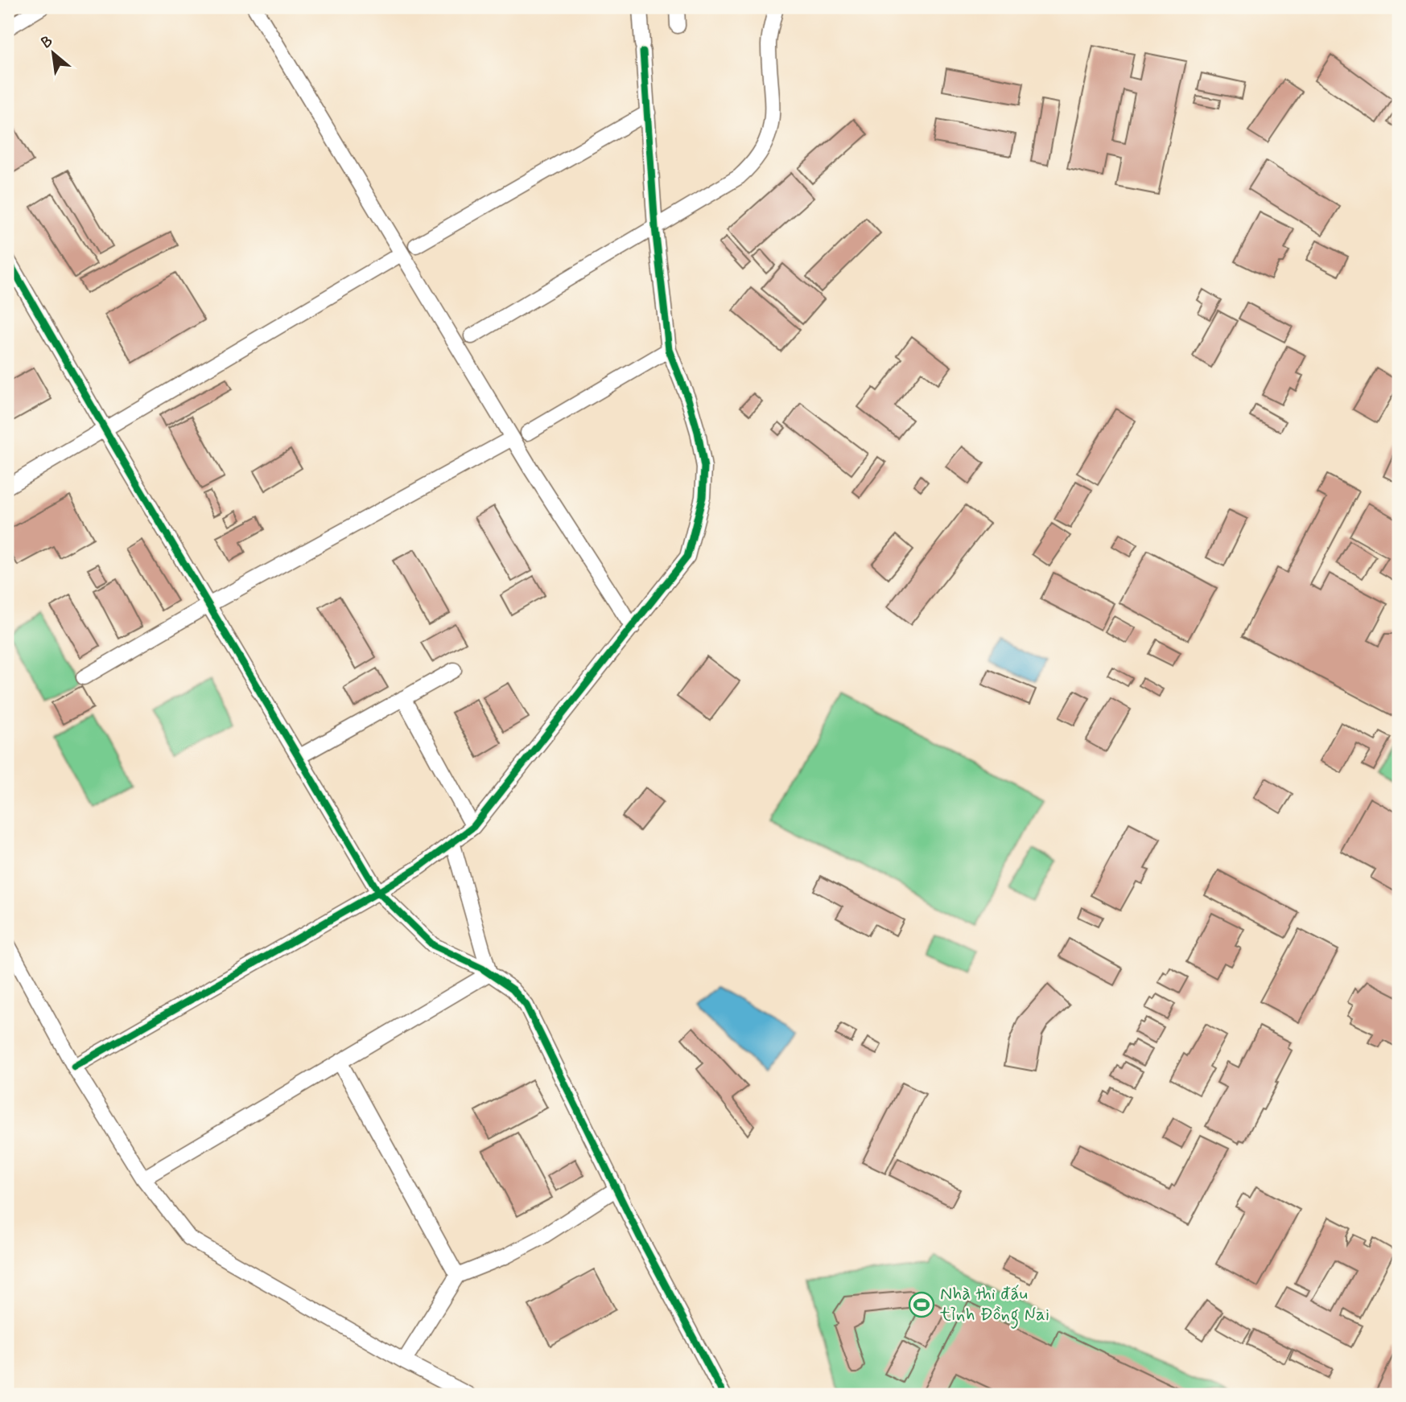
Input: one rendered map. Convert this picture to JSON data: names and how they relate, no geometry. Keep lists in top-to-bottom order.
{
  "places": {
    "sports": ["Nhà thi đấu tỉnh Đồng Nai"]
  },
  "north": "top left"
}
